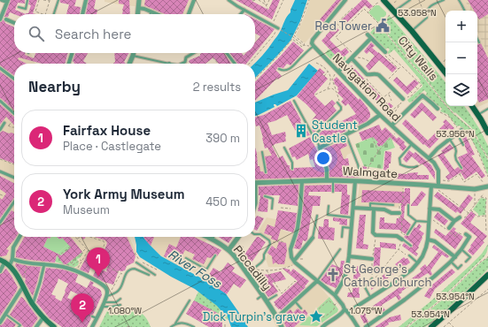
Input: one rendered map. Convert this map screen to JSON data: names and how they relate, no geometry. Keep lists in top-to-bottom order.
{
  "streets": {
    "street": ["Navigation Road", "Walmgate", "Piccadilly"],
    "path": ["City Walls"]
  },
  "crossings": [
    ["Navigation Road", "Walmgate"]
  ],
  "water": ["River Foss"],
  "places": {
    "public building": ["Red Tower"],
    "building": ["Student Castle"],
    "church": ["St George's Catholic Church"],
    "place": ["Dick Turpin's grave"]
  },
  "page": {
    "map_buttons": ["+", "−"],
    "search": "Search here",
    "heading": ["Nearby", "2 results"],
    "list": [
      {
        "mark": "1",
        "name": "Fairfax House",
        "note": "Place · Castlegate",
        "value": "390 m"
      },
      {
        "mark": "2",
        "name": "York Army Museum",
        "note": "Museum",
        "value": "450 m"
      }
    ],
    "pins": ["1", "2"]
  },
  "coordinates": [
    "53.958°N",
    "53.956°N",
    "53.954°N",
    "1.080°W",
    "1.075°W"
  ]
}
